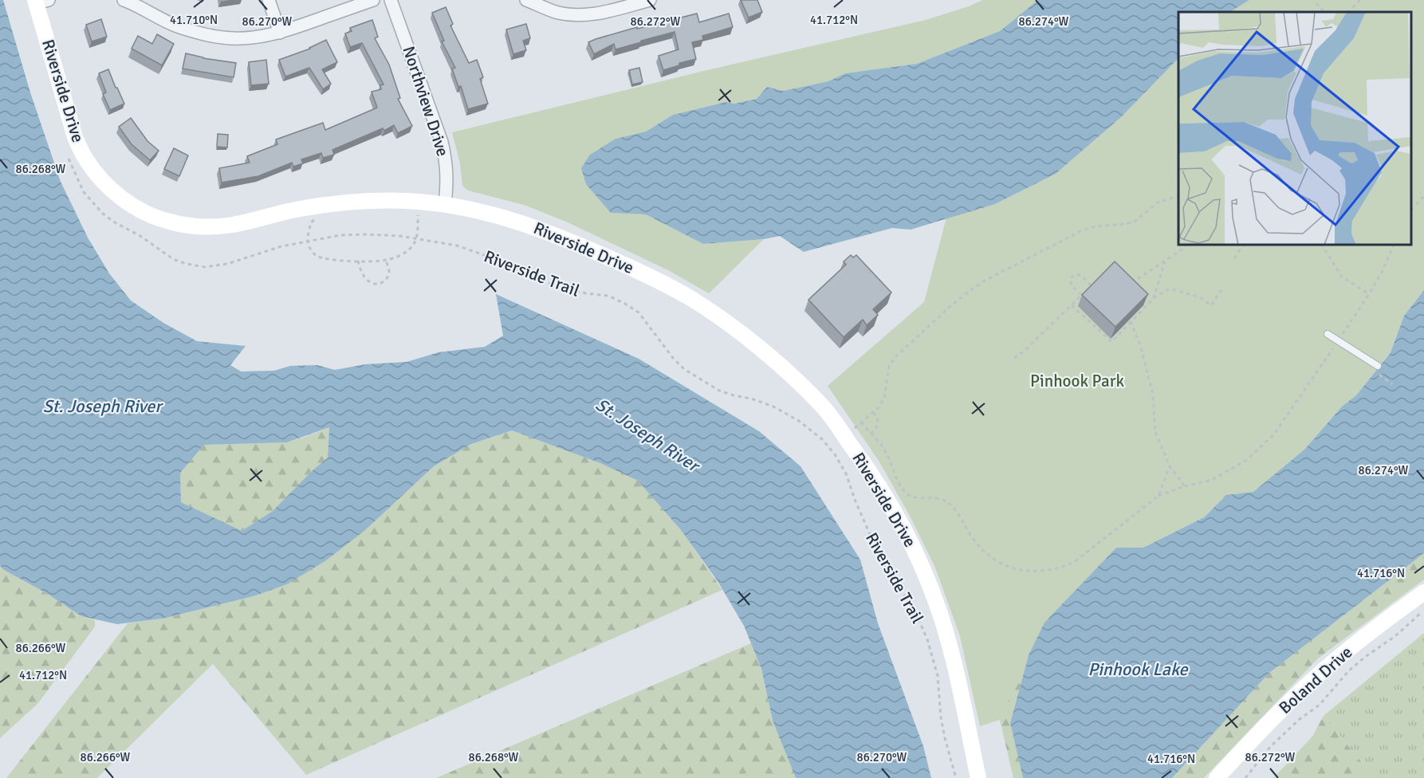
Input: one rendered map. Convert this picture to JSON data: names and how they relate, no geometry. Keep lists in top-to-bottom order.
{
  "streets": {
    "street": ["Riverside Drive", "Northview Drive", "Boland Drive"],
    "path": ["Riverside Trail"]
  },
  "crossings": [
    ["Riverside Drive", "Northview Drive"]
  ],
  "water": ["St. Joseph River", "Pinhook Lake"],
  "parks": ["Pinhook Park"],
  "coordinates": [
    "41.712°N",
    "41.710°N",
    "86.270°W",
    "86.272°W",
    "86.274°W",
    "86.268°W",
    "41.716°N",
    "86.266°W"
  ]
}
